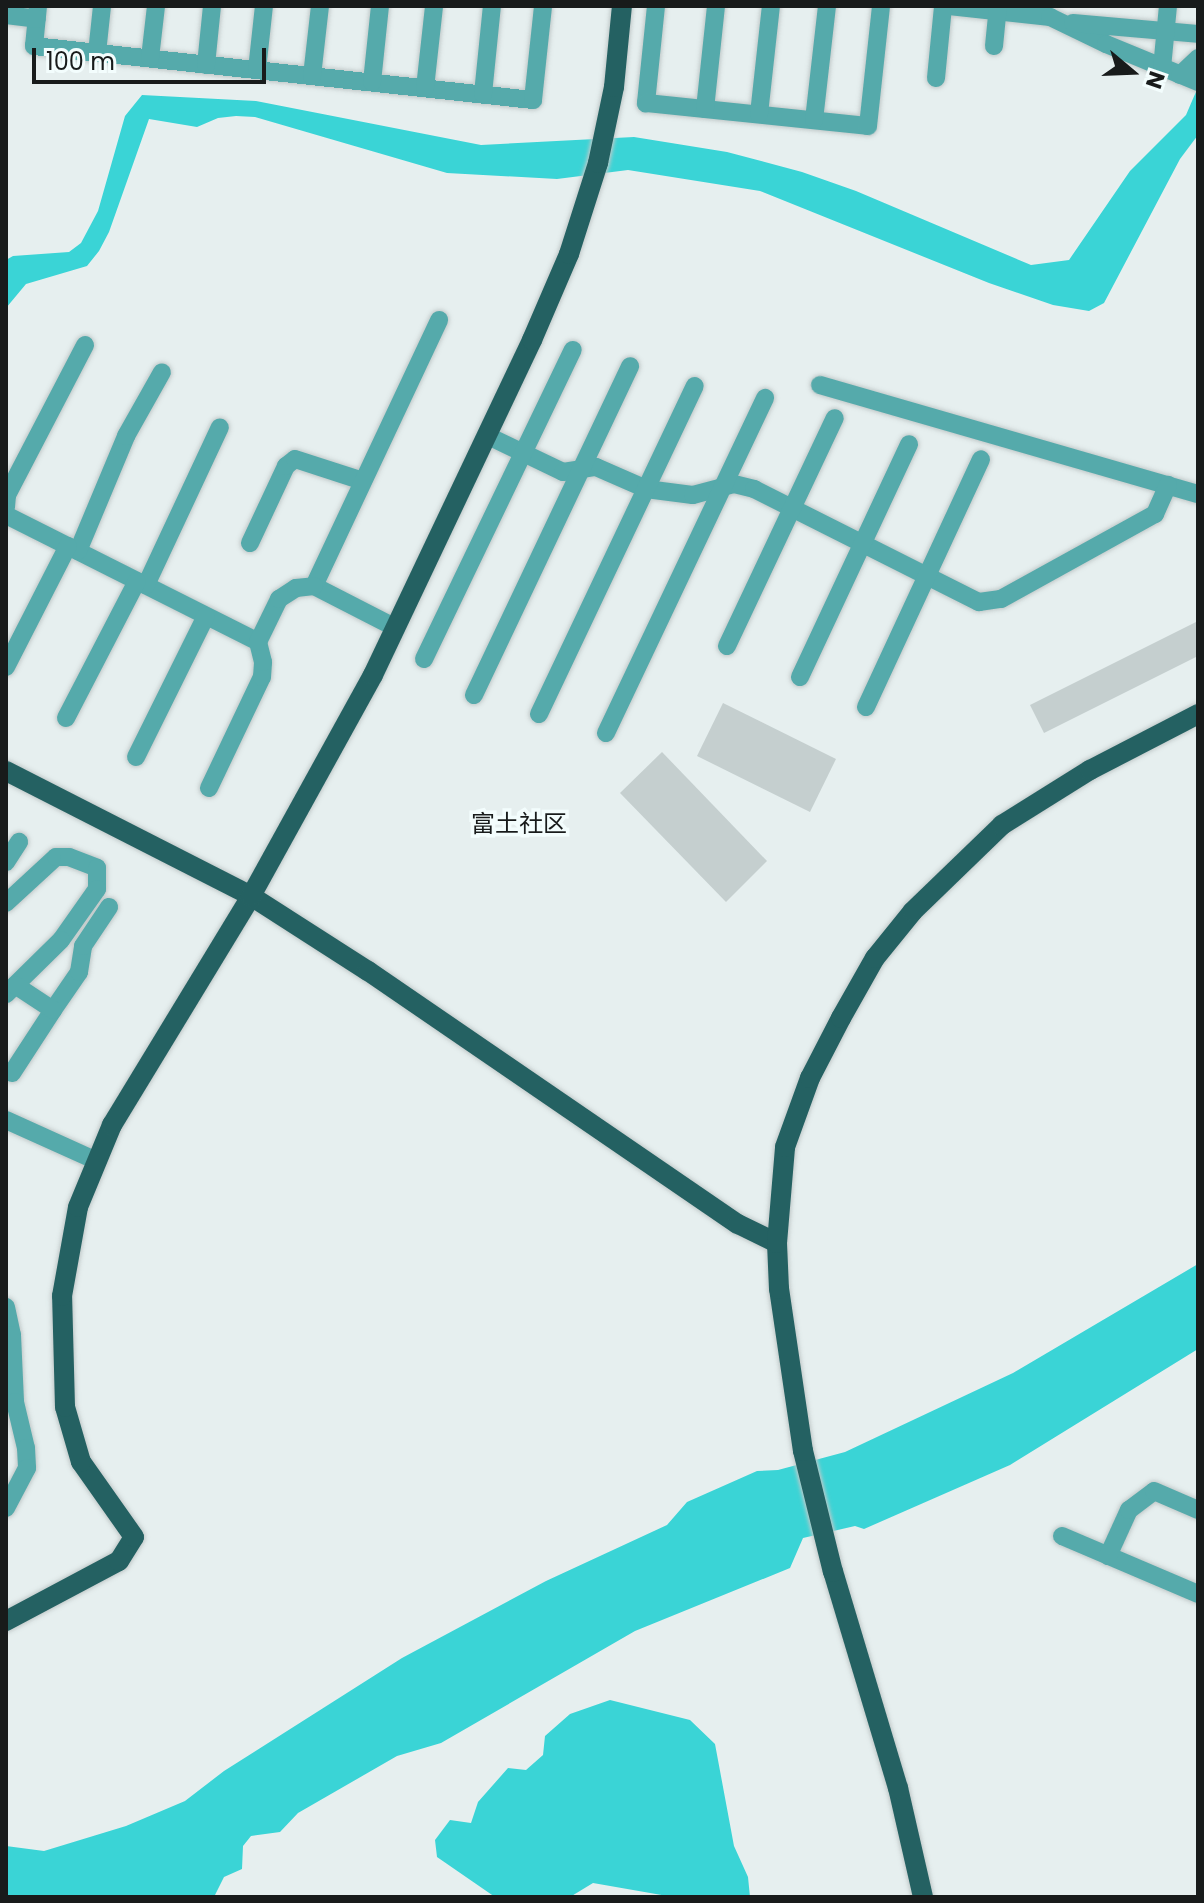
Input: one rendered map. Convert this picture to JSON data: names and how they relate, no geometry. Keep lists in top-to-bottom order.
{
  "districts": ["富土社区"],
  "scale_bar": "100 m",
  "north": "right"
}
